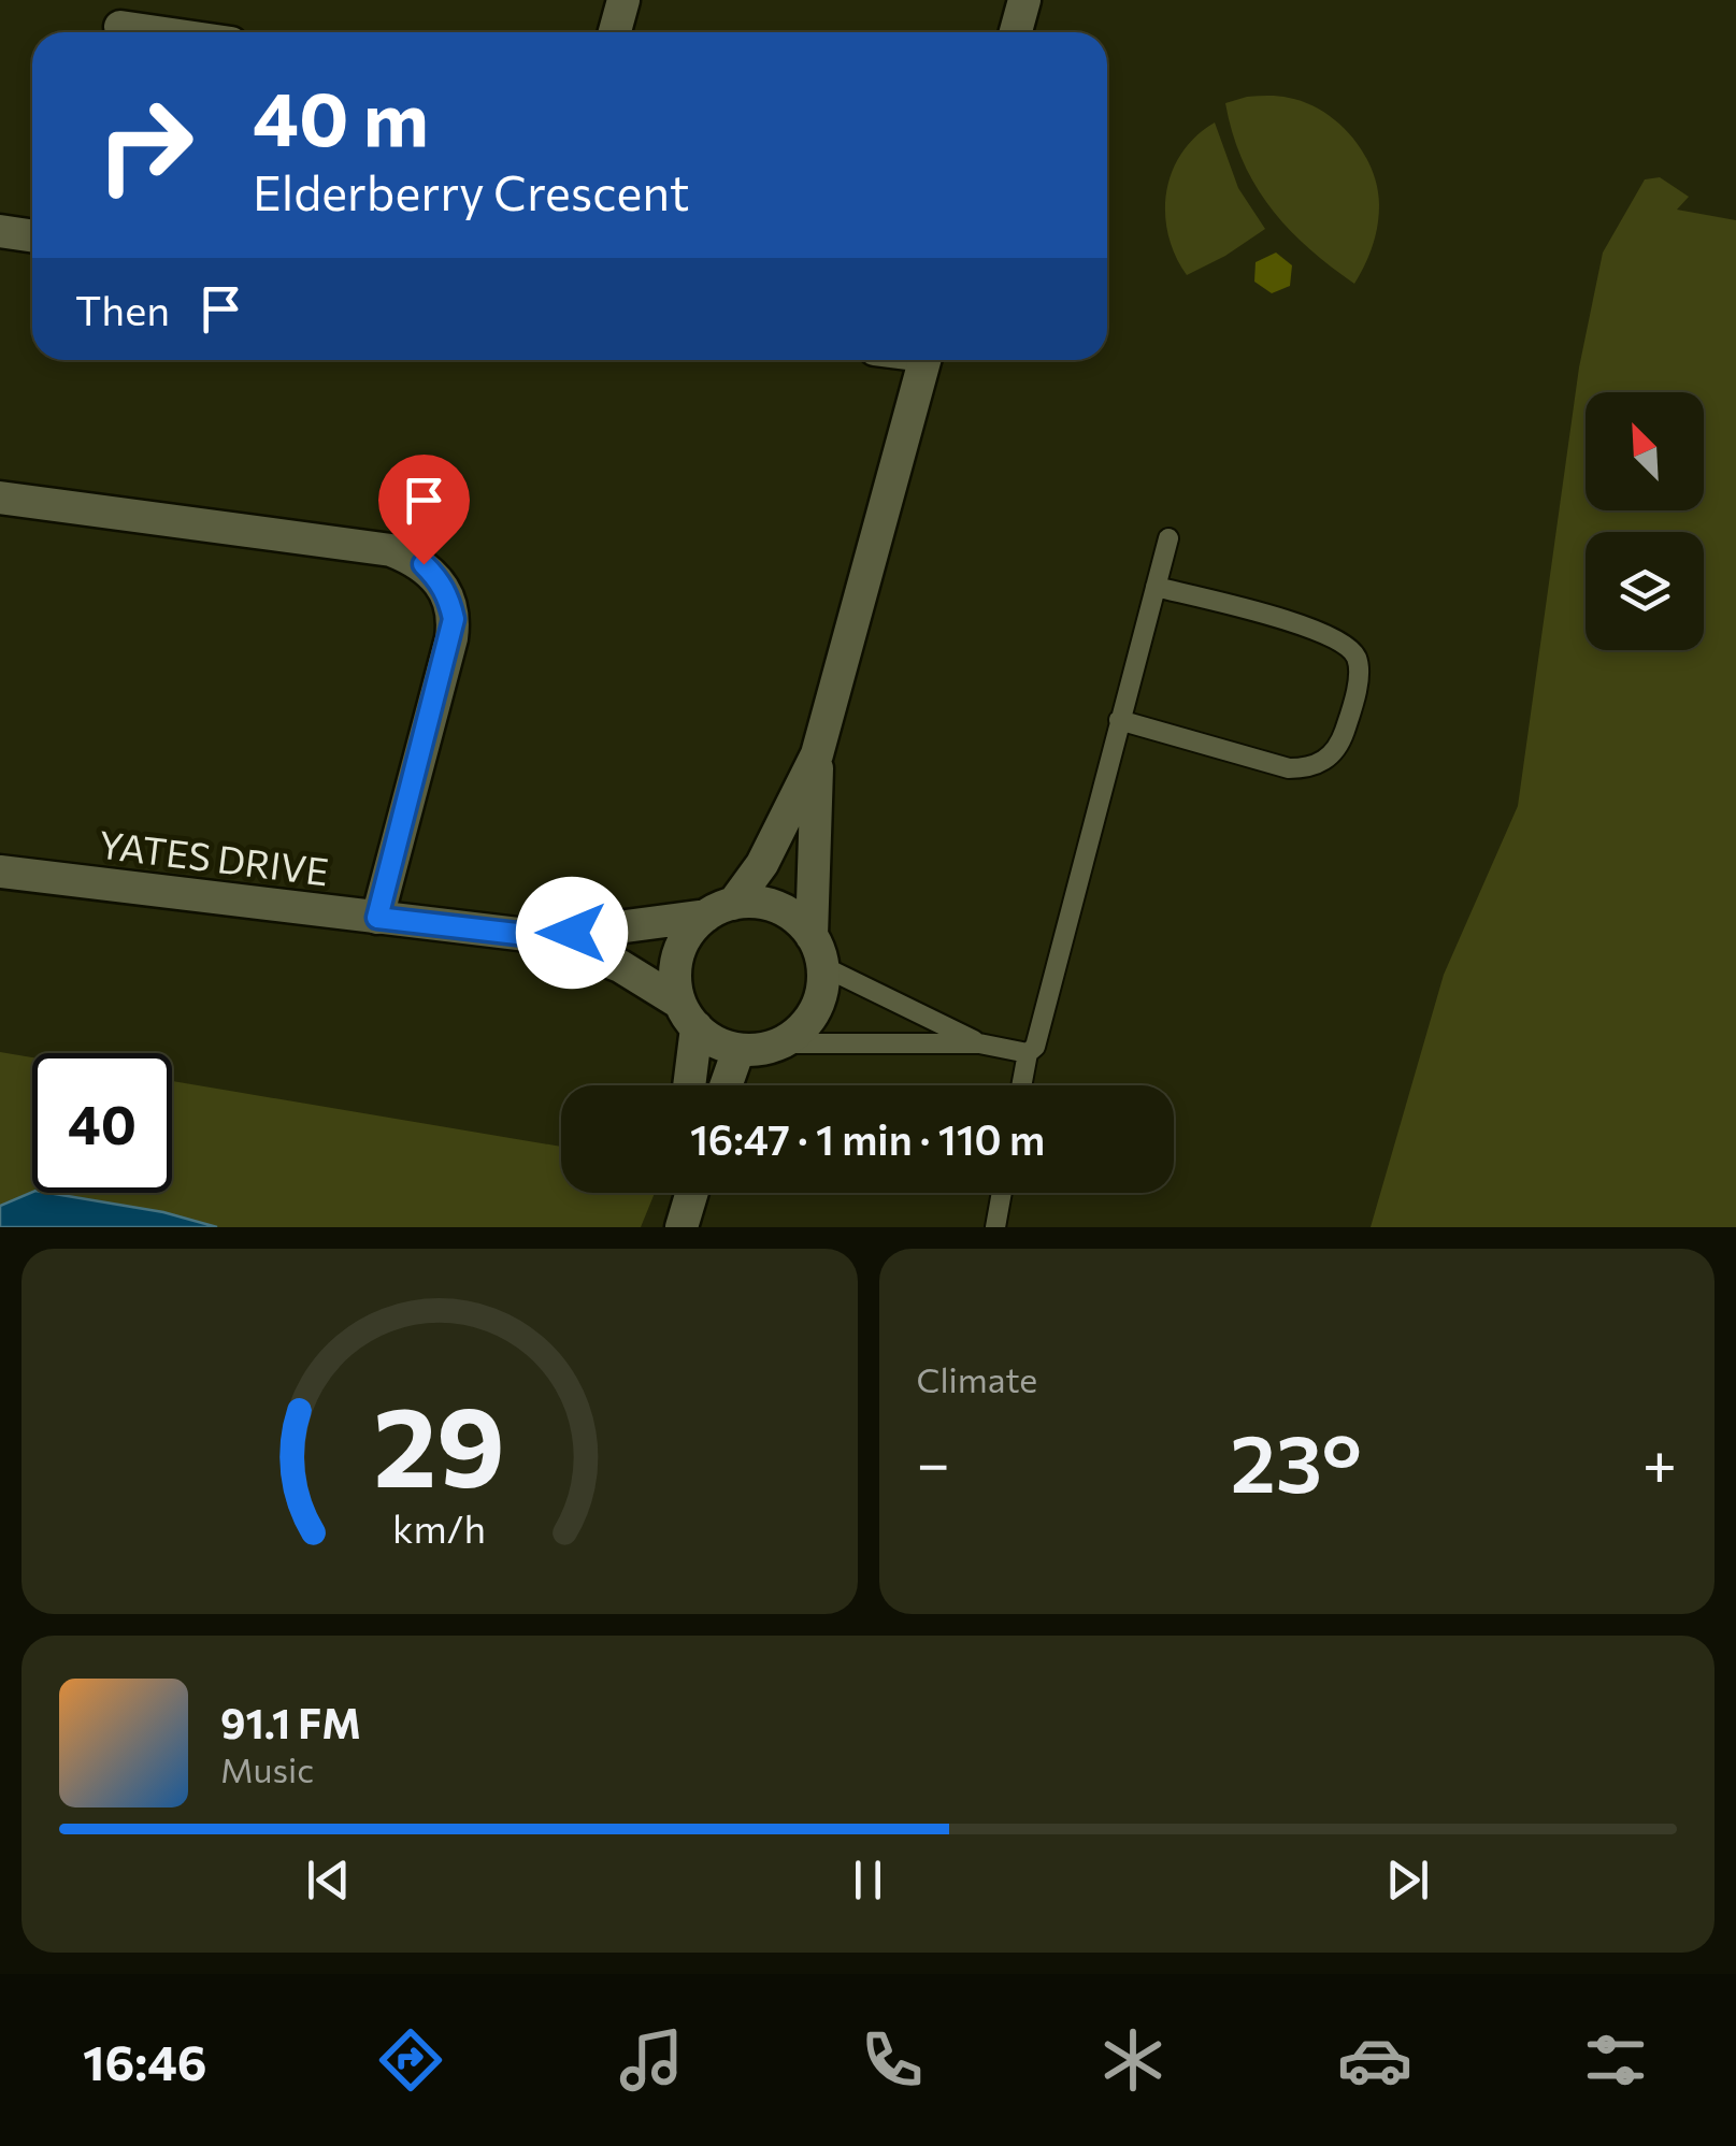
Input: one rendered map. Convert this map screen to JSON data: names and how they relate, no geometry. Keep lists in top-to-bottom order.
{
  "streets": {
    "street": ["YATES DRIVE"]
  },
  "north": "top left",
  "page": {
    "turn": ["40 m", "Elderberry Crescent"],
    "then": "Then",
    "limit": "40",
    "trip": "16:47 · 1 min · 110 m",
    "tile": "Climate",
    "heat": ["−", "23°", "+"],
    "song": ["91.1 FM", "Music"],
    "tabs": "16:46",
    "gauge": ["29", "km/h"]
  }
}
